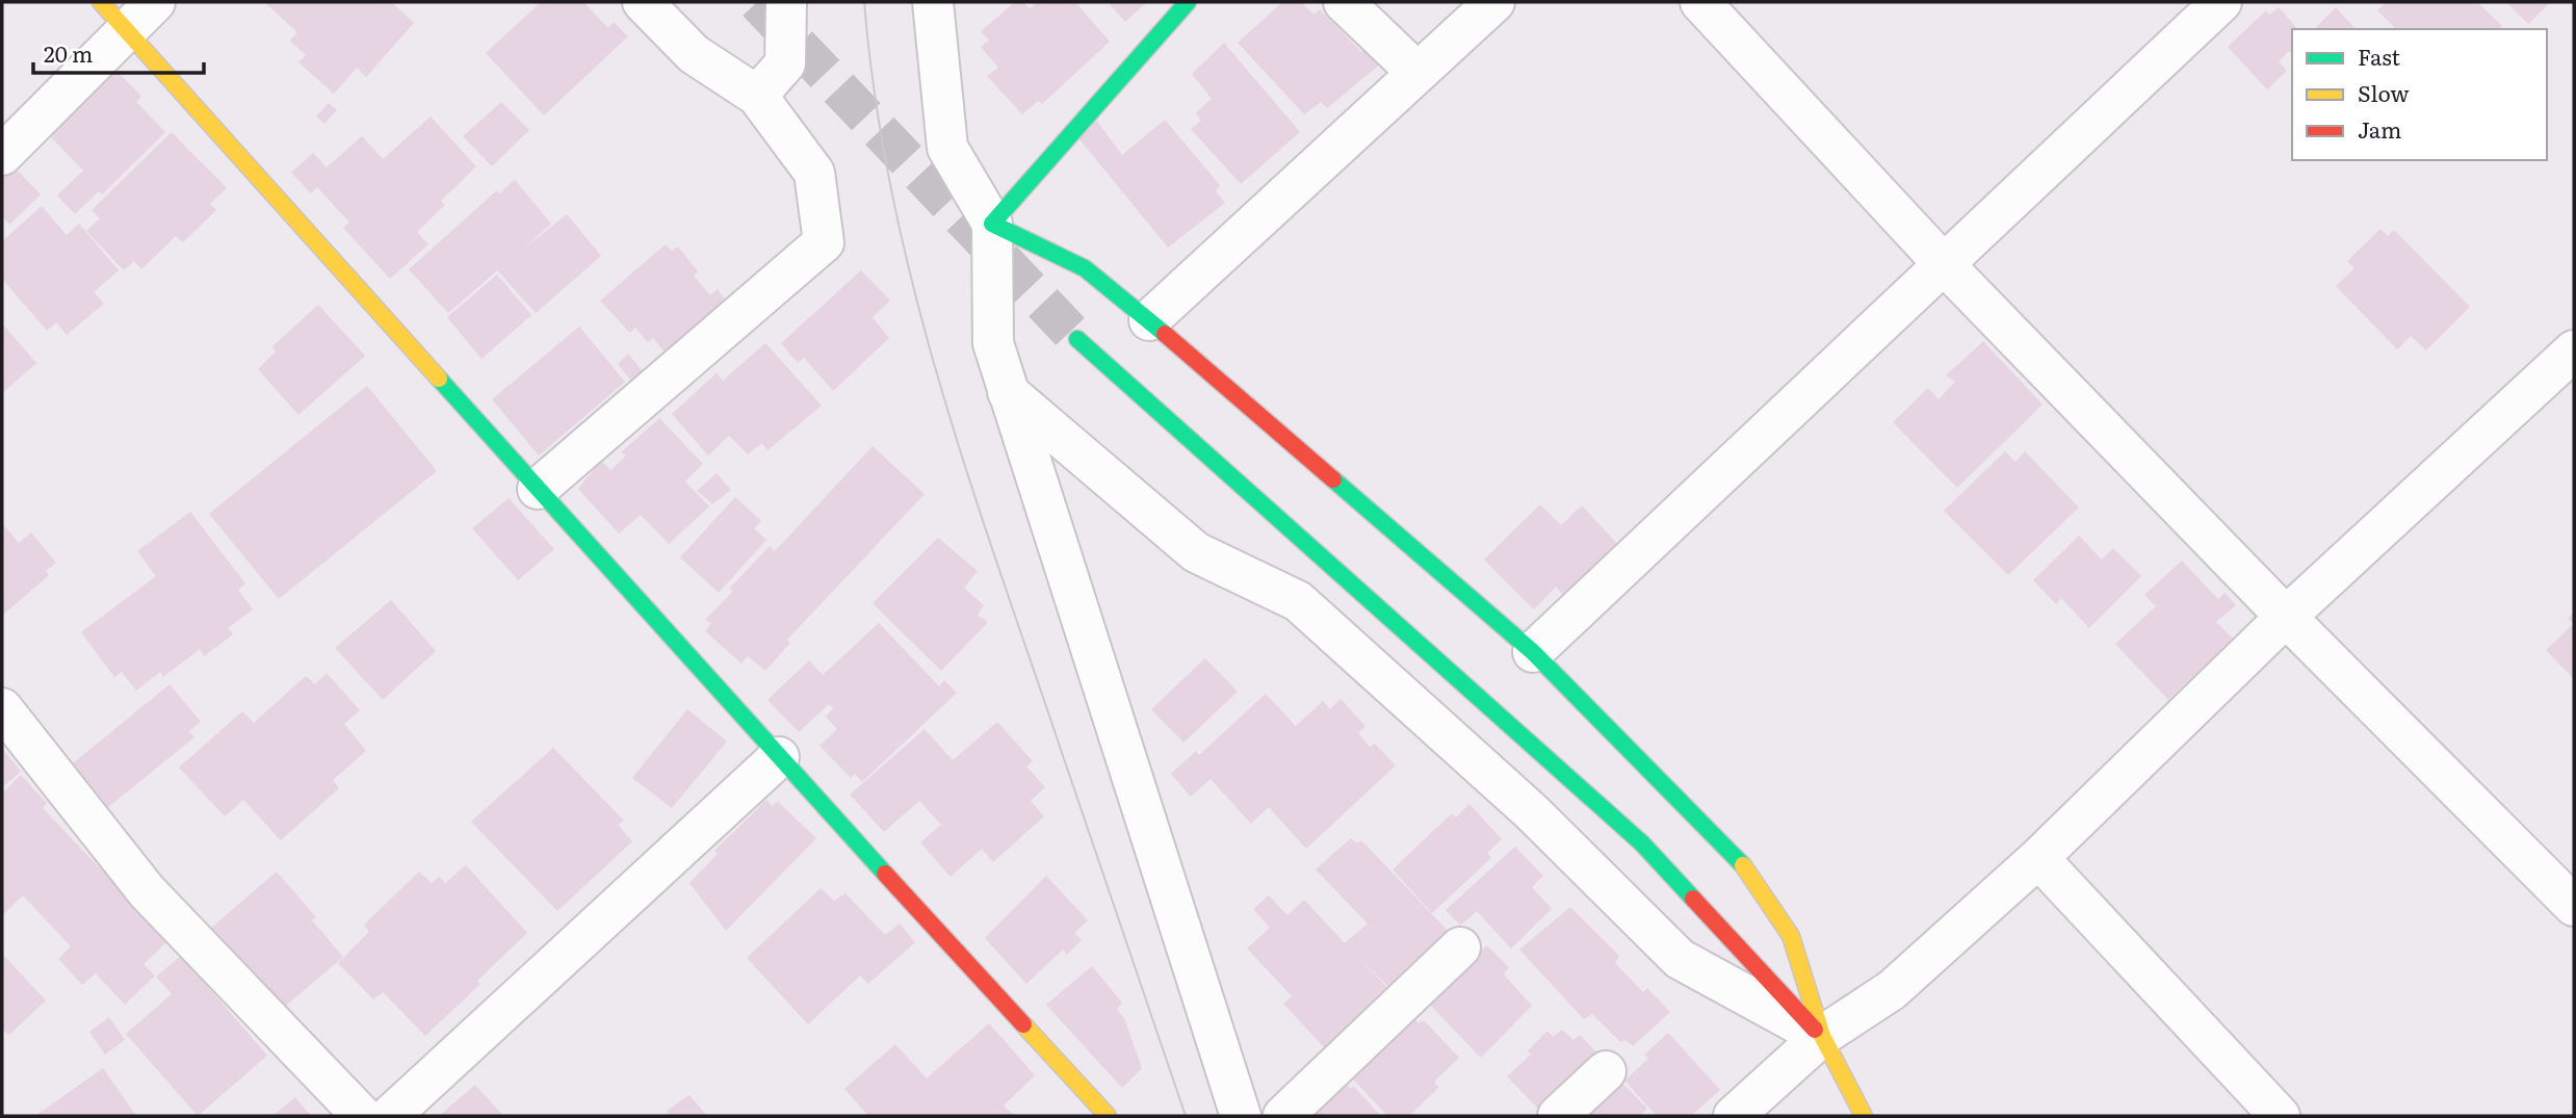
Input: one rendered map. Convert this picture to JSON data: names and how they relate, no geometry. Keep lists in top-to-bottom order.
{
  "legend": ["Fast", "Slow", "Jam"],
  "scale_bar": "20 m"
}
